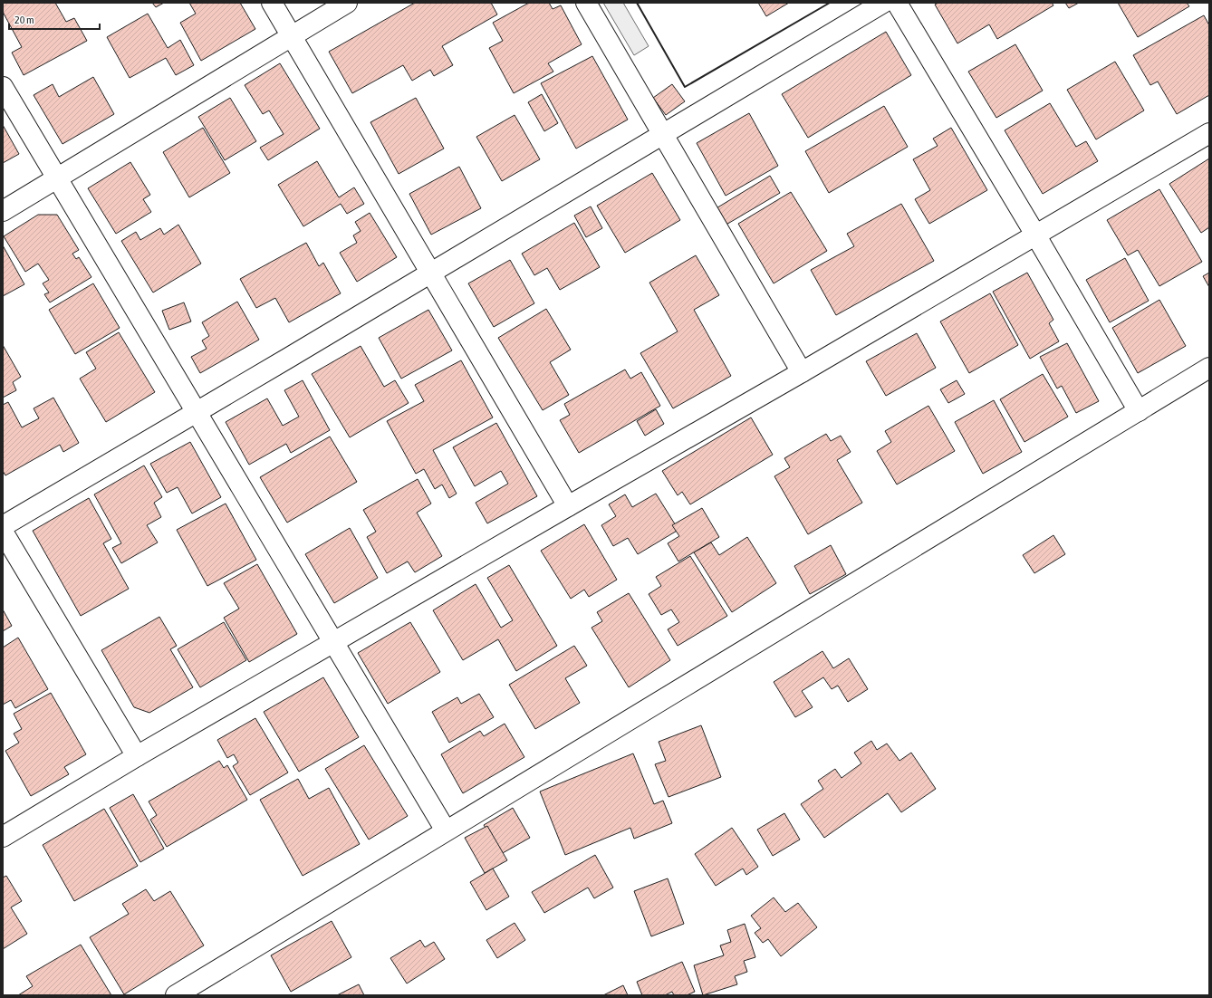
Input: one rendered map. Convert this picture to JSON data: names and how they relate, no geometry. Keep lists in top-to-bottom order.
{
  "scale_bar": "20 m"
}
